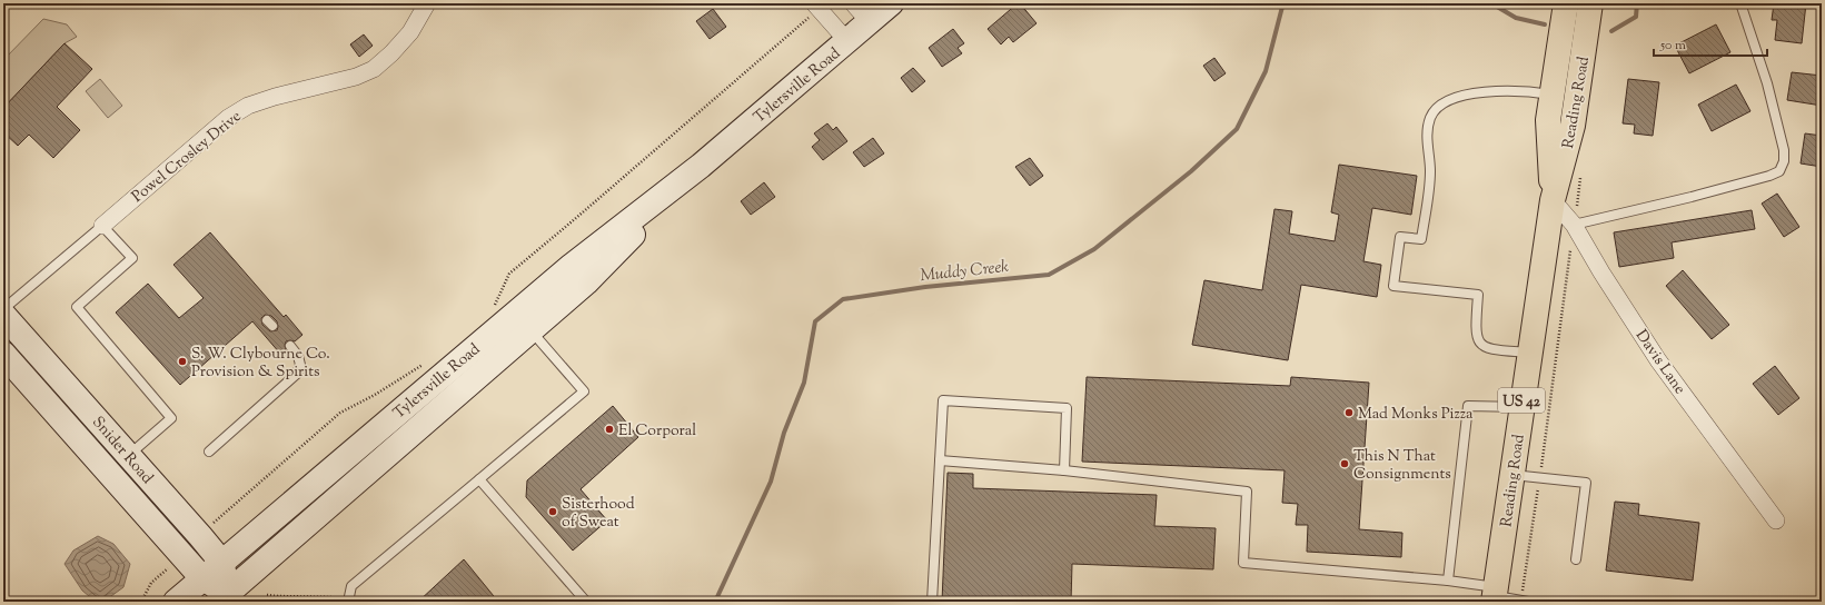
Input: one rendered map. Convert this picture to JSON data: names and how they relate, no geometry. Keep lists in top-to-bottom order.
{
  "streets": {
    "main road": [
      "Tylersville Road",
      "Reading Road",
      "US 42",
      "Snider Road"
    ],
    "street": ["Powel Crosley Drive", "Davis Lane"]
  },
  "crossings": [
    ["Tylersville Road", "Snider Road"],
    ["Reading Road", "Davis Lane"]
  ],
  "water": ["Muddy Creek"],
  "places": [
    "S. W. Clybourne Co. Provision & Spirits",
    "Mad Monks Pizza",
    "El Corporal",
    "This N That Consignments",
    "Sisterhood of Sweat"
  ],
  "scale_bar": "50 m"
}
